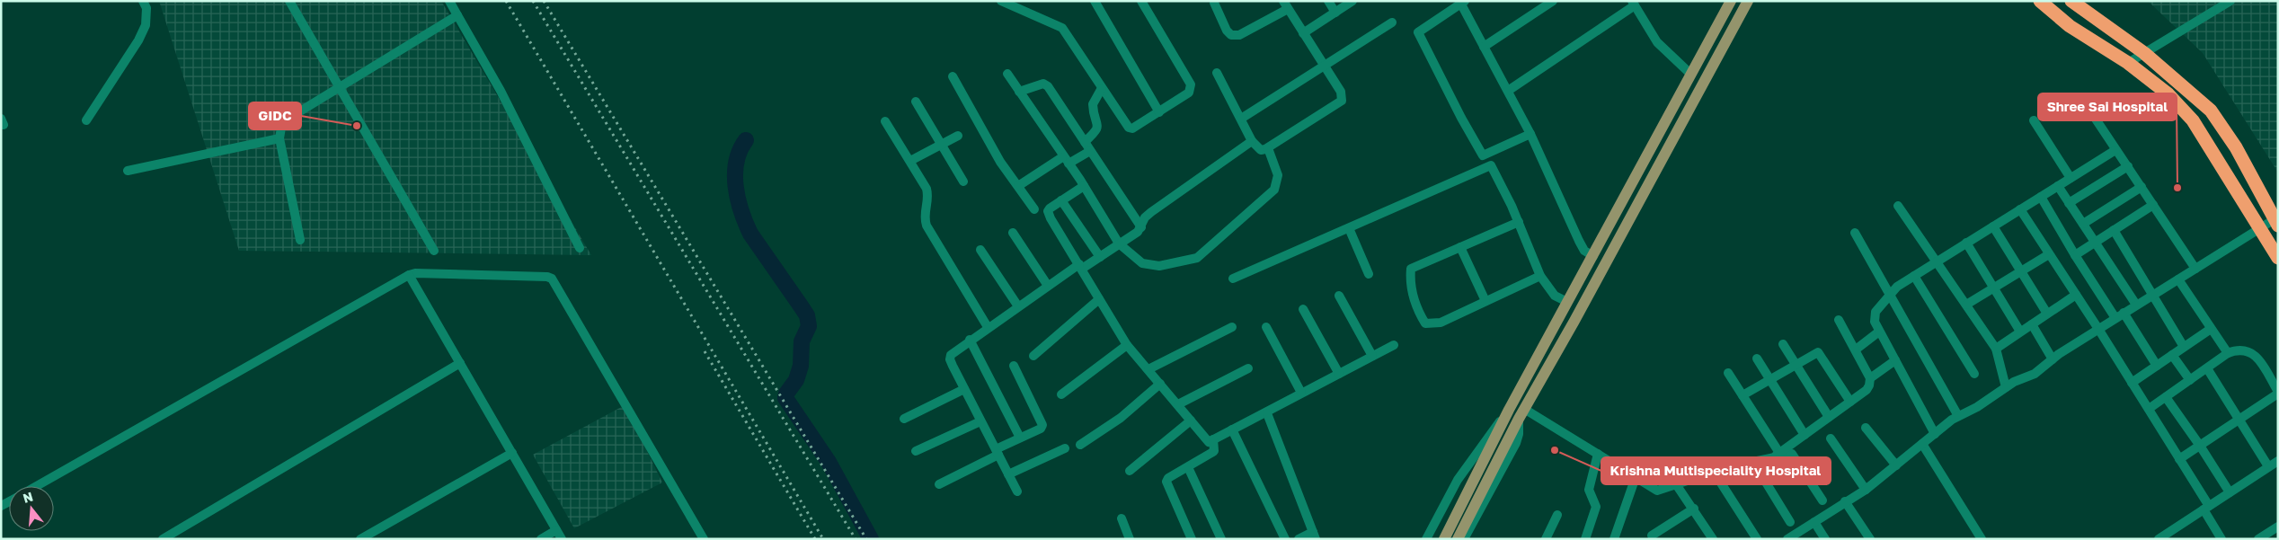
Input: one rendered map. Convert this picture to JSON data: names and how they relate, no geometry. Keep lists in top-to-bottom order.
{
  "places": ["GIDC", "Shree Sai Hospital", "Krishna Multispeciality Hospital"],
  "north": "top"
}
